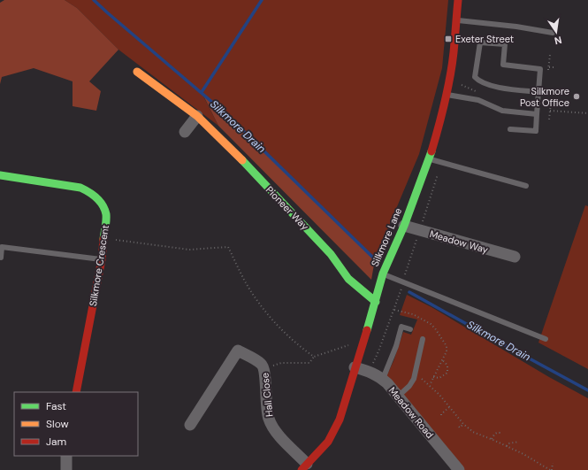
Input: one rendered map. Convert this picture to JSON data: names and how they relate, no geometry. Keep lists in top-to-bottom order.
{
  "streets": {
    "street": [
      "Pioneer Way",
      "Silkmore Lane",
      "Meadow Way",
      "Silkmore Crescent",
      "Hall Close",
      "Meadow Road"
    ]
  },
  "crossings": [
    ["Pioneer Way", "Silkmore Lane"],
    ["Silkmore Lane", "Meadow Way"],
    ["Silkmore Lane", "Hall Close"],
    ["Silkmore Lane", "Meadow Road"]
  ],
  "water": ["Silkmore Drain"],
  "places": {
    "transit": ["Exeter Street"],
    "other": ["Silkmore Post Office"]
  },
  "legend": ["Fast", "Slow", "Jam"],
  "north": "bottom"
}
